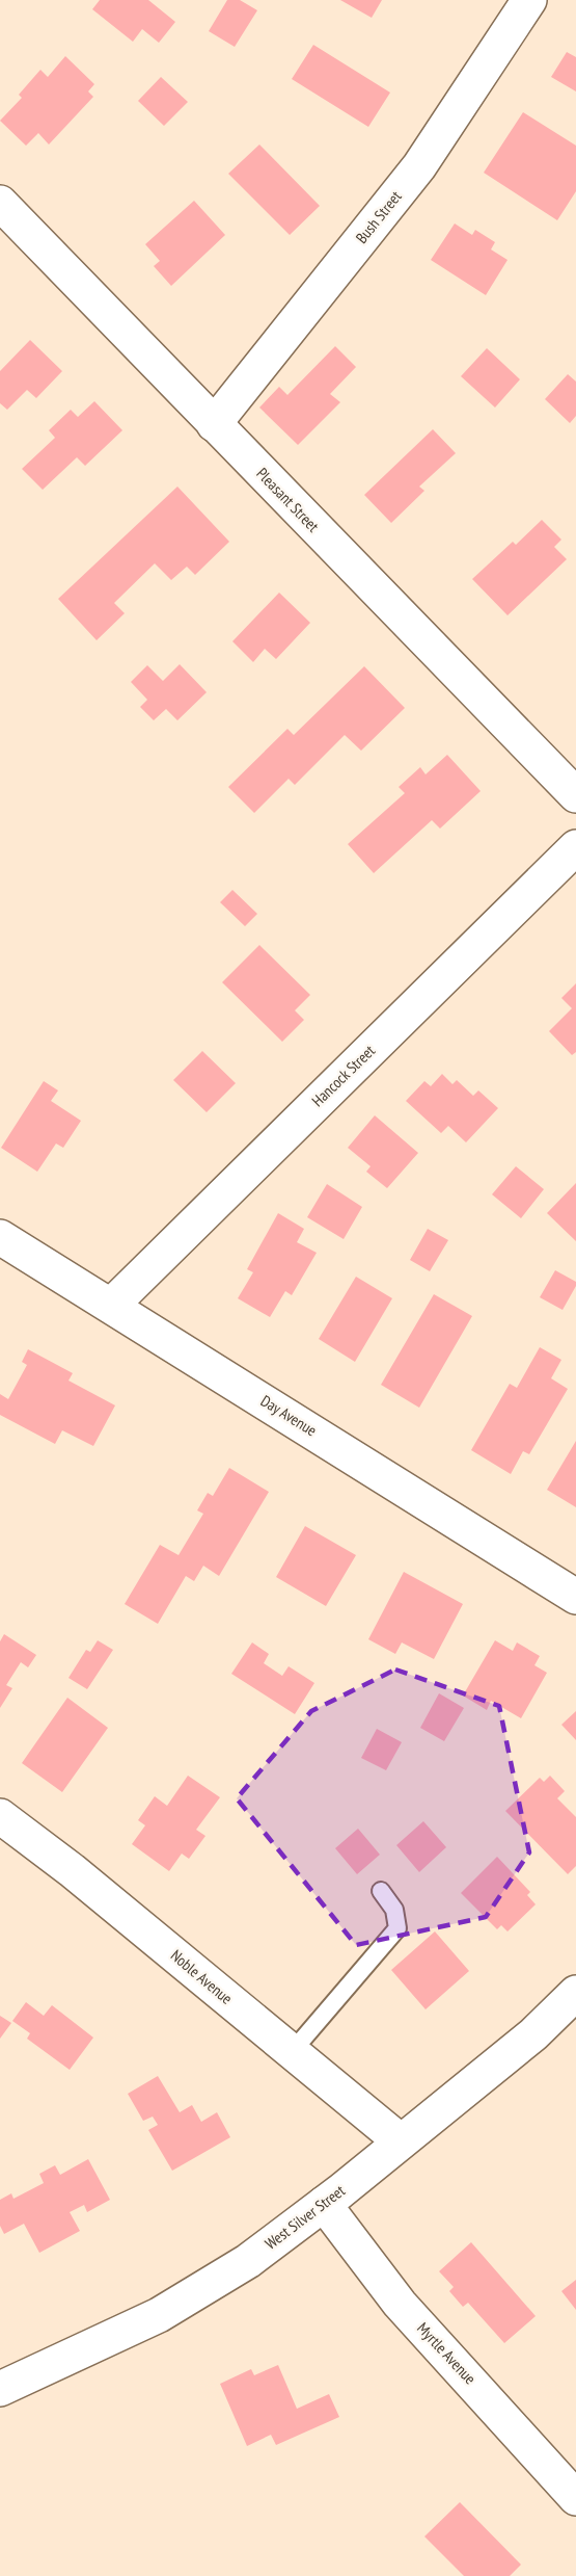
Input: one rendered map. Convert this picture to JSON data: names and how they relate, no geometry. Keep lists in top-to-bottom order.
{
  "streets": {
    "street": [
      "Bush Street",
      "Pleasant Street",
      "Hancock Street",
      "Day Avenue",
      "Noble Avenue",
      "West Silver Street",
      "Myrtle Avenue"
    ]
  },
  "crossings": [
    ["Bush Street", "Pleasant Street"],
    ["Hancock Street", "Day Avenue"],
    ["Noble Avenue", "West Silver Street"],
    ["West Silver Street", "Myrtle Avenue"]
  ]
}
